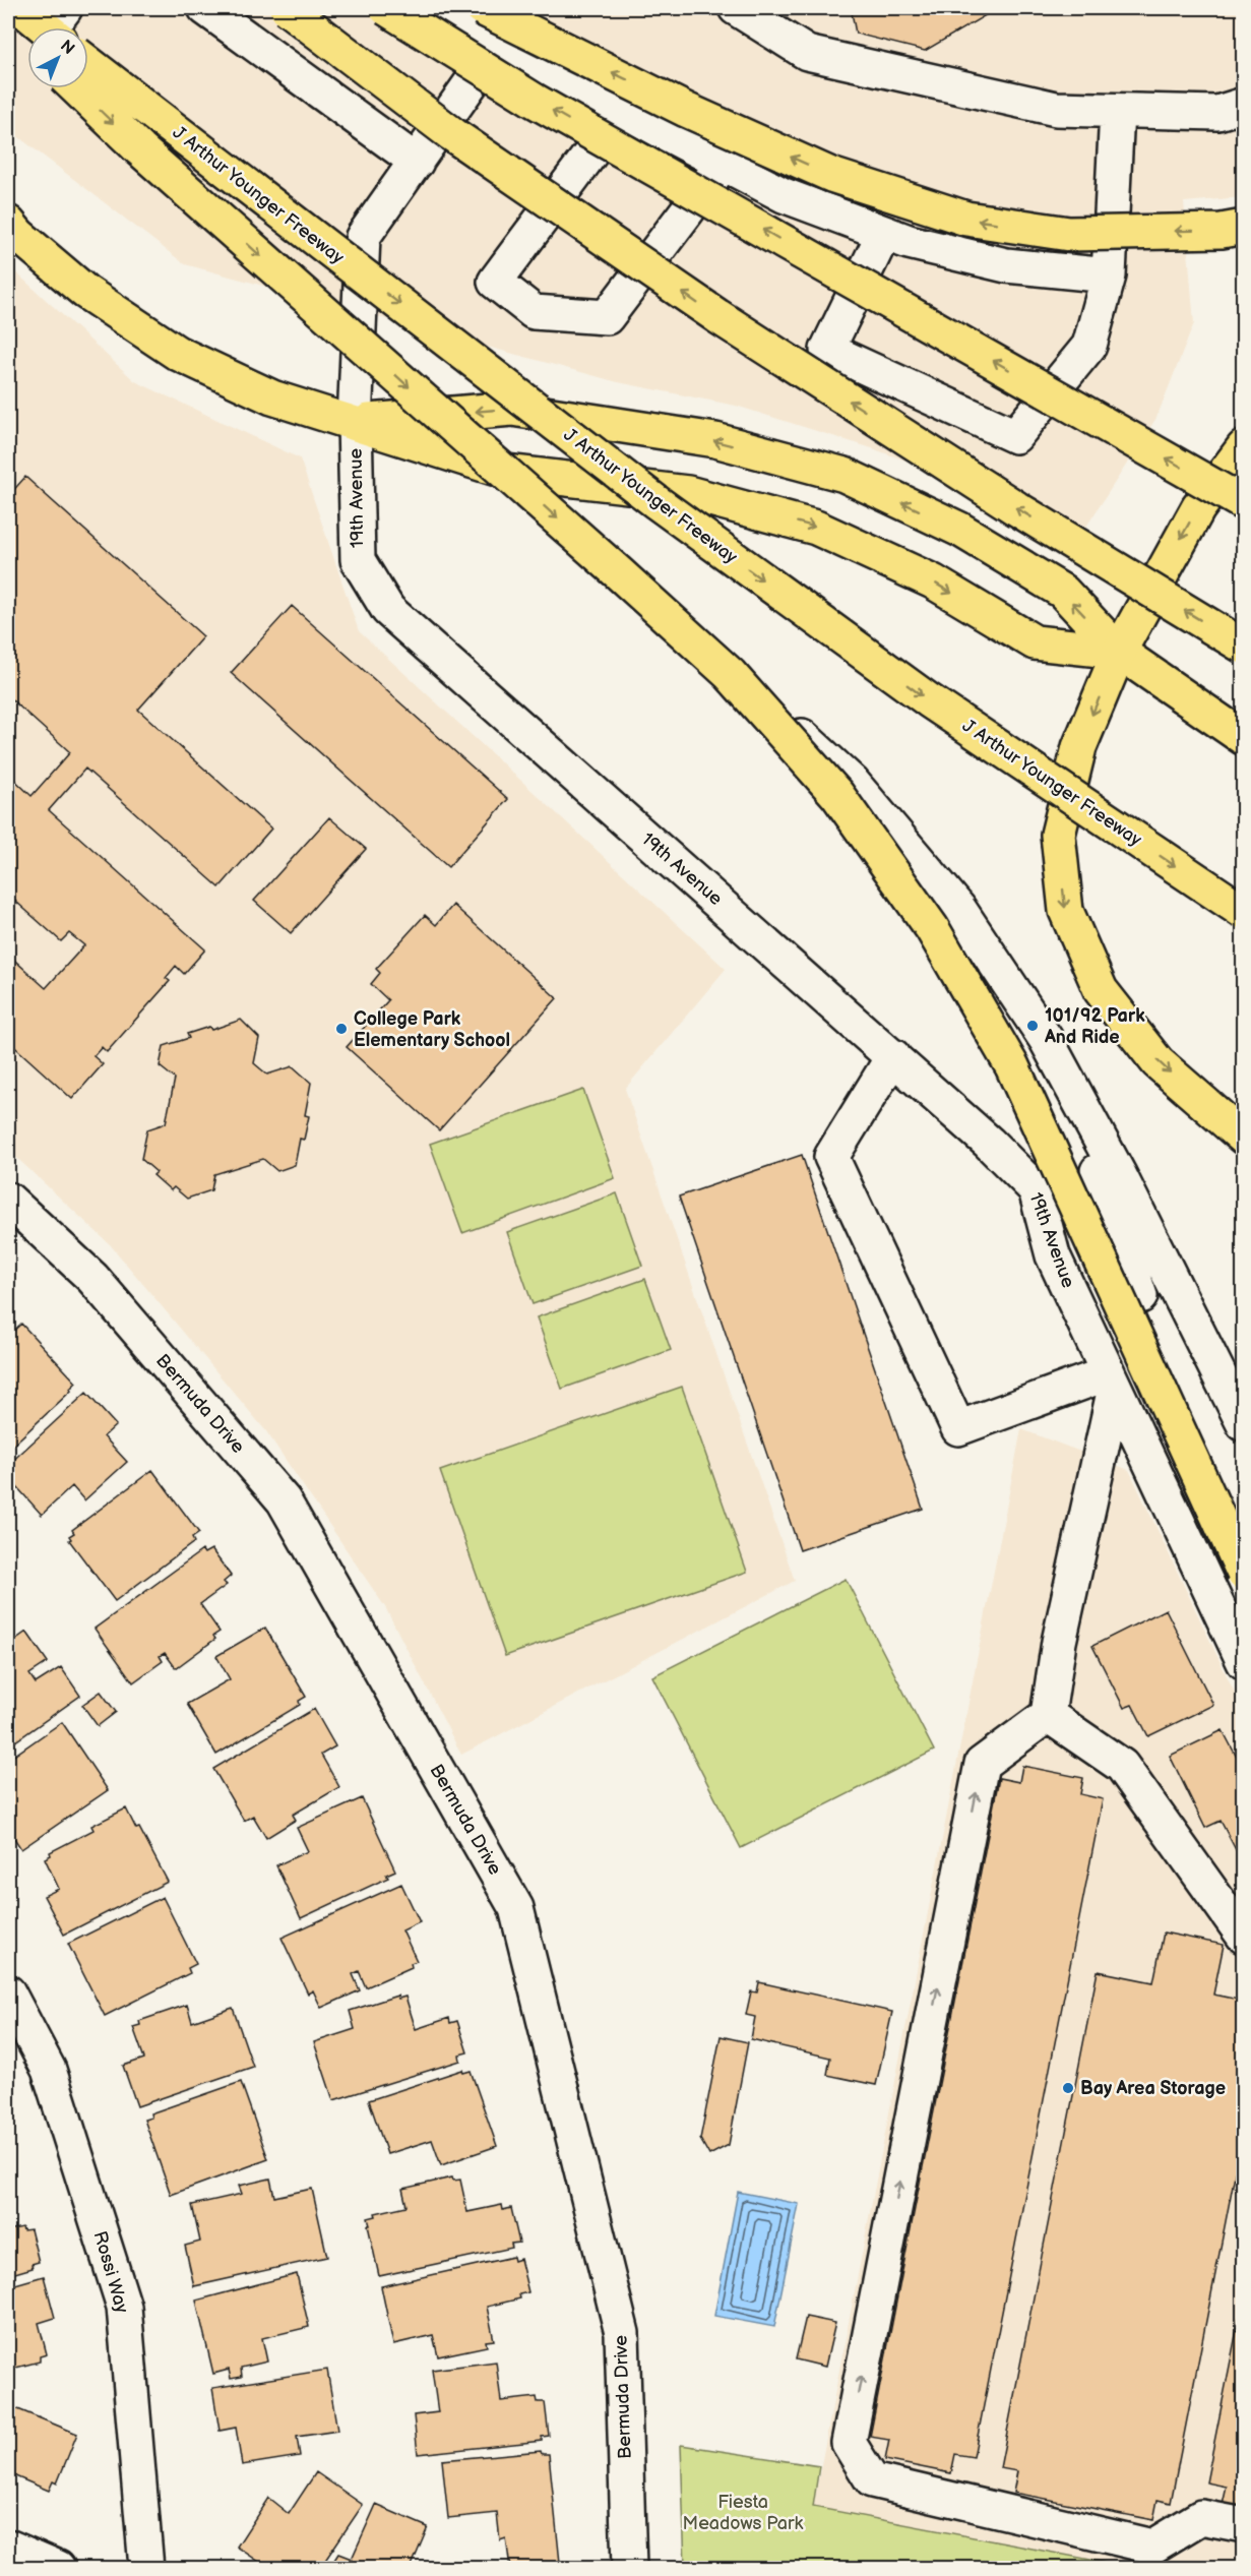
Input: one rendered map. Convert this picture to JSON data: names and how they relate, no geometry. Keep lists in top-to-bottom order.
{
  "streets": {
    "main road": ["J Arthur Younger Freeway", "19th Avenue"],
    "street": ["Bermuda Drive", "Rossi Way"]
  },
  "parks": ["Fiesta Meadows Park"],
  "places": ["101/92 Park And Ride", "College Park Elementary School", "Bay Area Storage"],
  "north": "top right"
}
